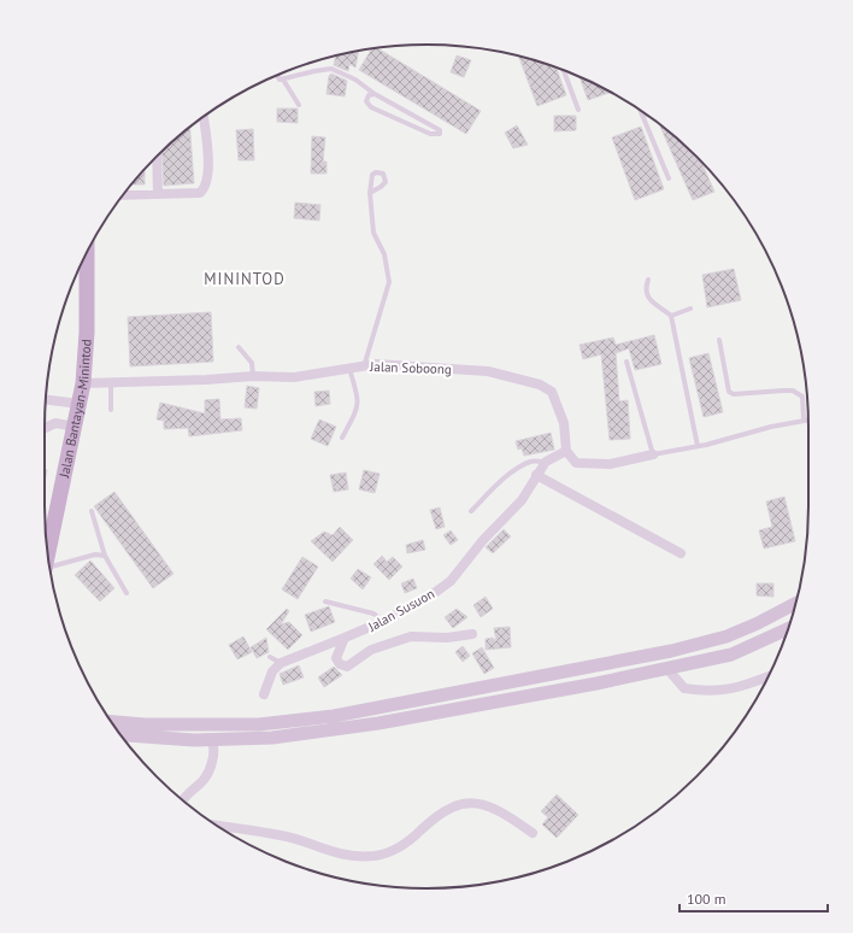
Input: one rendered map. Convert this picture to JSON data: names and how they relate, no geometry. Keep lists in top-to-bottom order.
{
  "streets": {
    "main road": ["Jalan Bantayan-Minintod"],
    "street": ["Jalan Soboong", "Jalan Susuon"]
  },
  "crossings": [
    ["Jalan Soboong", "Jalan Bantayan-Minintod"],
    ["Jalan Soboong", "Jalan Susuon"]
  ],
  "districts": ["MININTOD"],
  "scale_bar": "100 m"
}
